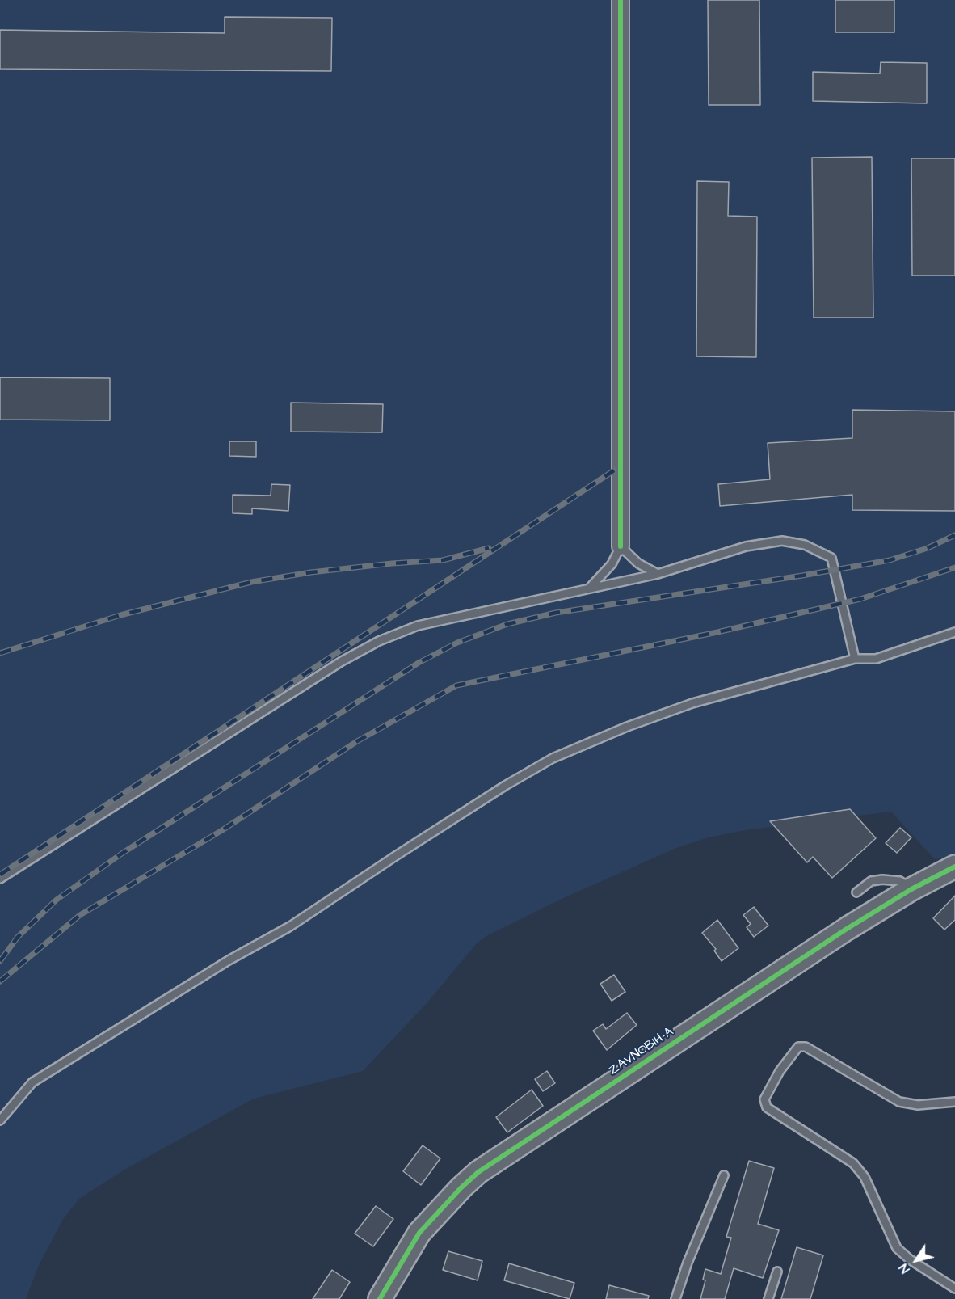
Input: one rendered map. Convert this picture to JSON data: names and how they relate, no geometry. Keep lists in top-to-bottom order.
{
  "streets": {
    "main road": ["ZAVNOBIH-A"]
  },
  "north": "bottom left"
}
